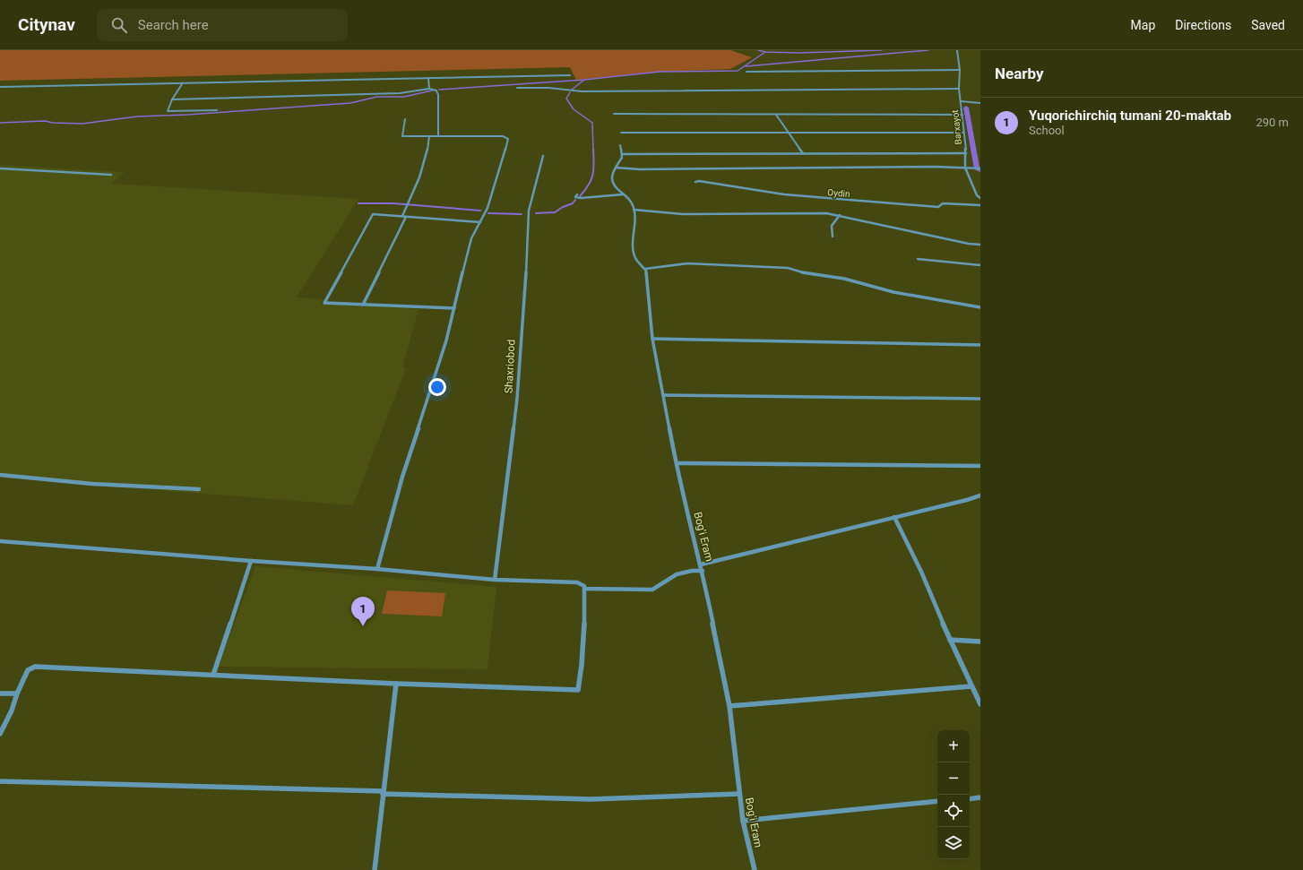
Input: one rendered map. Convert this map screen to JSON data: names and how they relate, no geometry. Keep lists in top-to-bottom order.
{
  "streets": {
    "street": [
      "Barxayot",
      "Oydin",
      "Shaxriobod",
      "Bog'i Eram"
    ]
  },
  "page": {
    "header": "Citynav",
    "search": "Search here",
    "nav": ["Map", "Directions", "Saved"],
    "heading": "Nearby",
    "list": [
      {
        "mark": "1",
        "name": "Yuqorichirchiq tumani 20-maktab",
        "note": "School",
        "value": "290 m"
      }
    ],
    "pins": "1",
    "map_buttons": ["+", "−"]
  }
}
